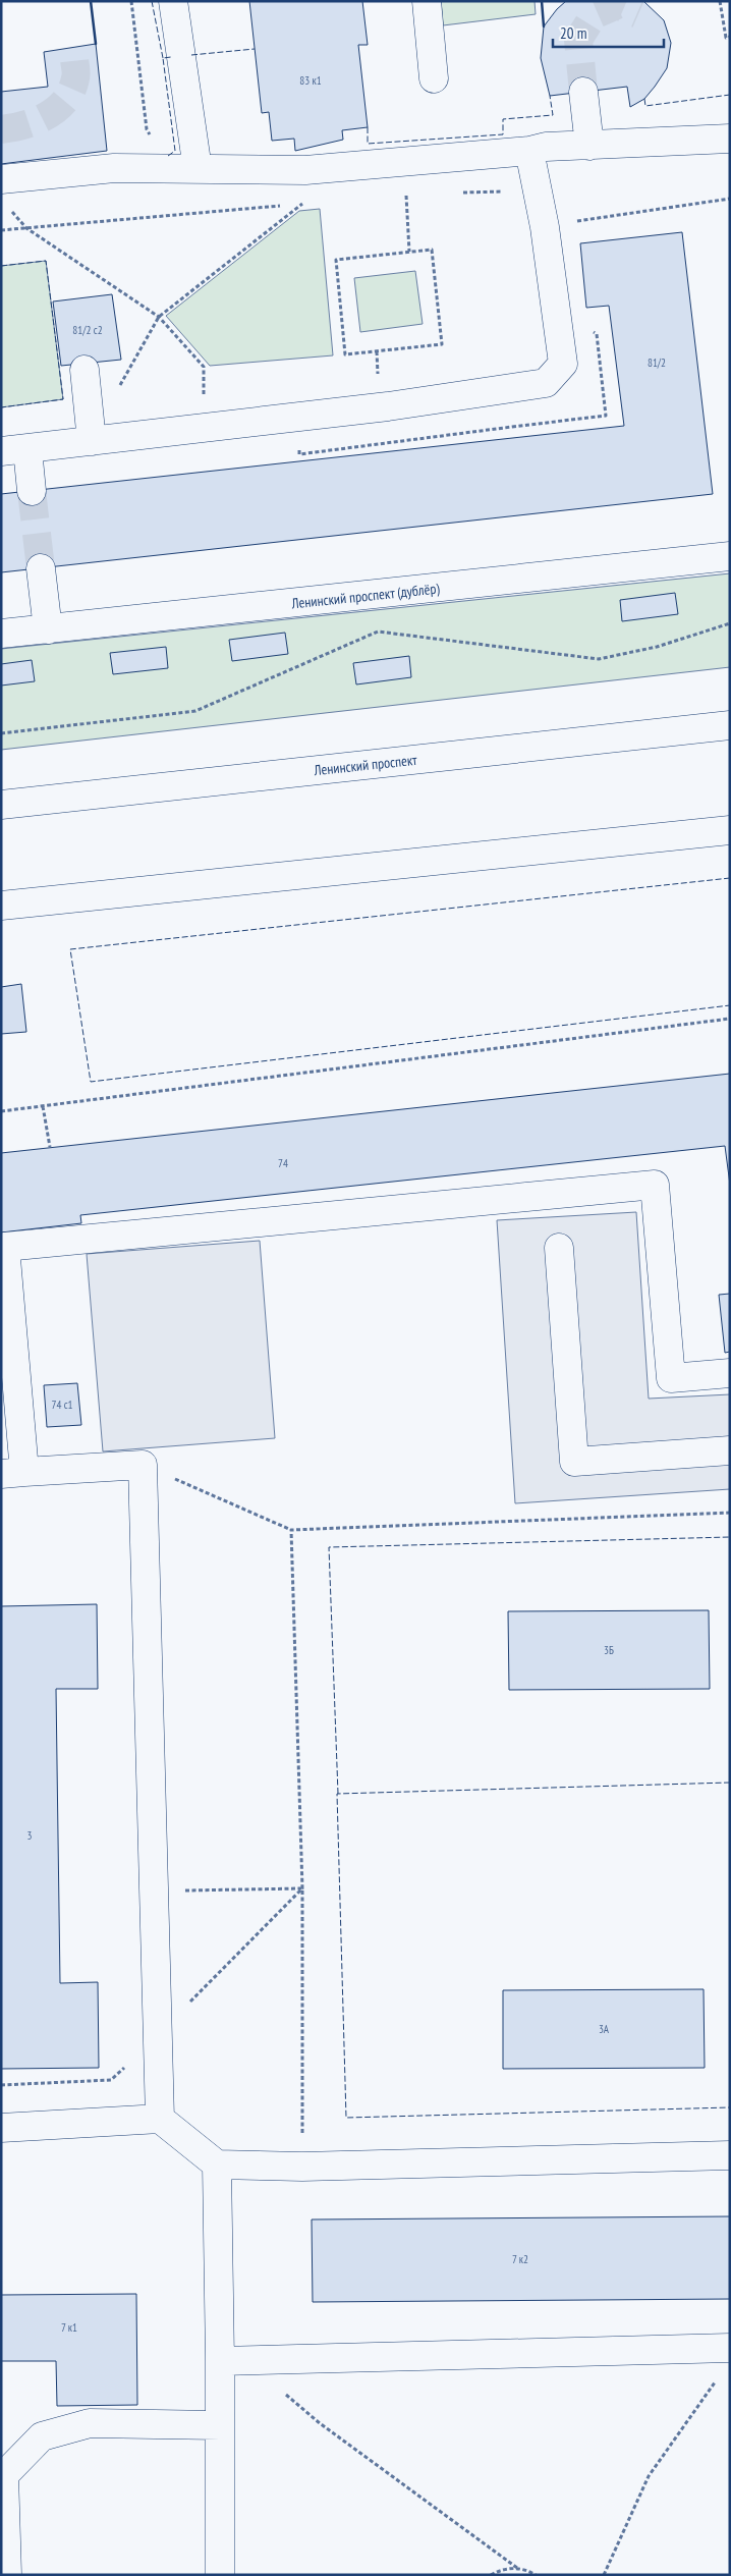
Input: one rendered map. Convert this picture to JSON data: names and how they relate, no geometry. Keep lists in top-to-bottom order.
{
  "streets": {
    "main road": ["Ленинский проспект (дублёр)", "Ленинский проспект"]
  },
  "house_numbers": [
    "83 к1",
    "81/2 с2",
    "81/2",
    "74",
    "74 с1",
    "3Б",
    "3",
    "3А",
    "7 к2",
    "7 к1"
  ],
  "scale_bar": "20 m"
}
